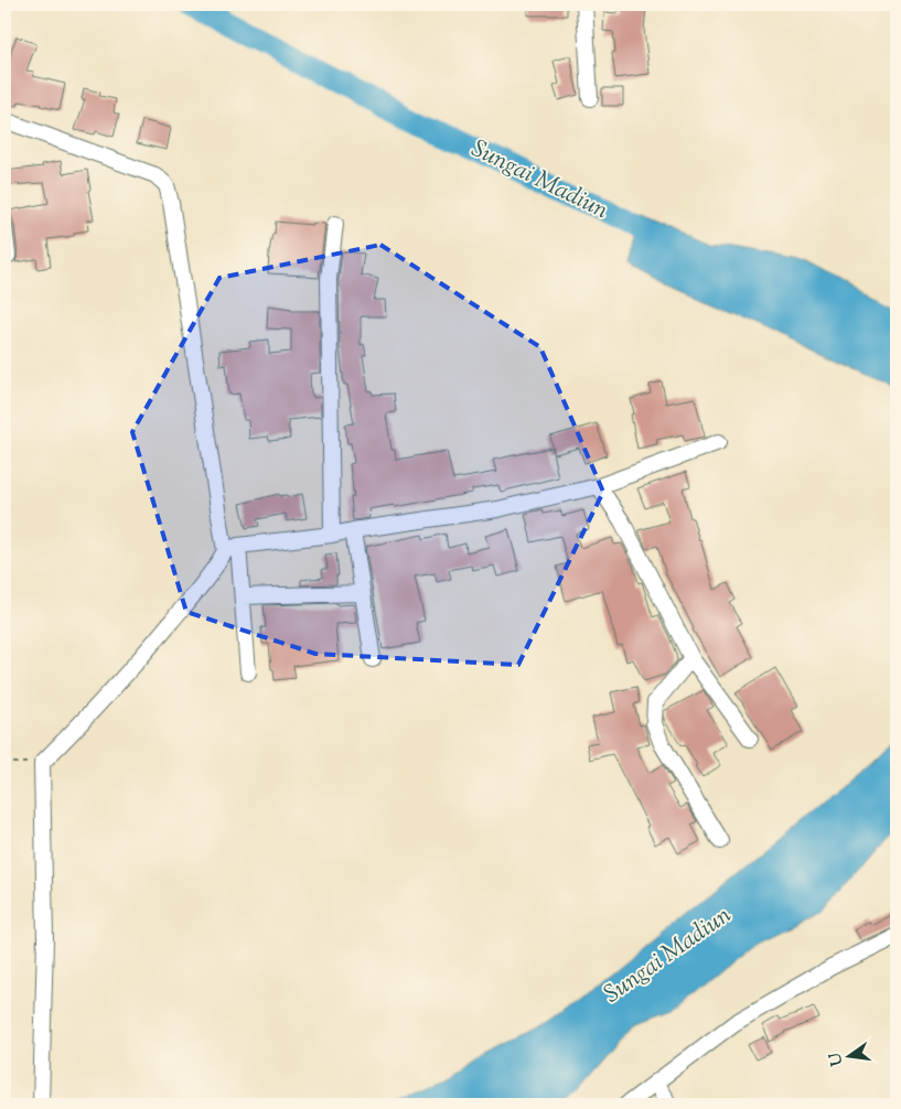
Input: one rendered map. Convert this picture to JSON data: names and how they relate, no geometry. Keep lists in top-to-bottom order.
{
  "water": ["Sungai Madiun"],
  "north": "left"
}
